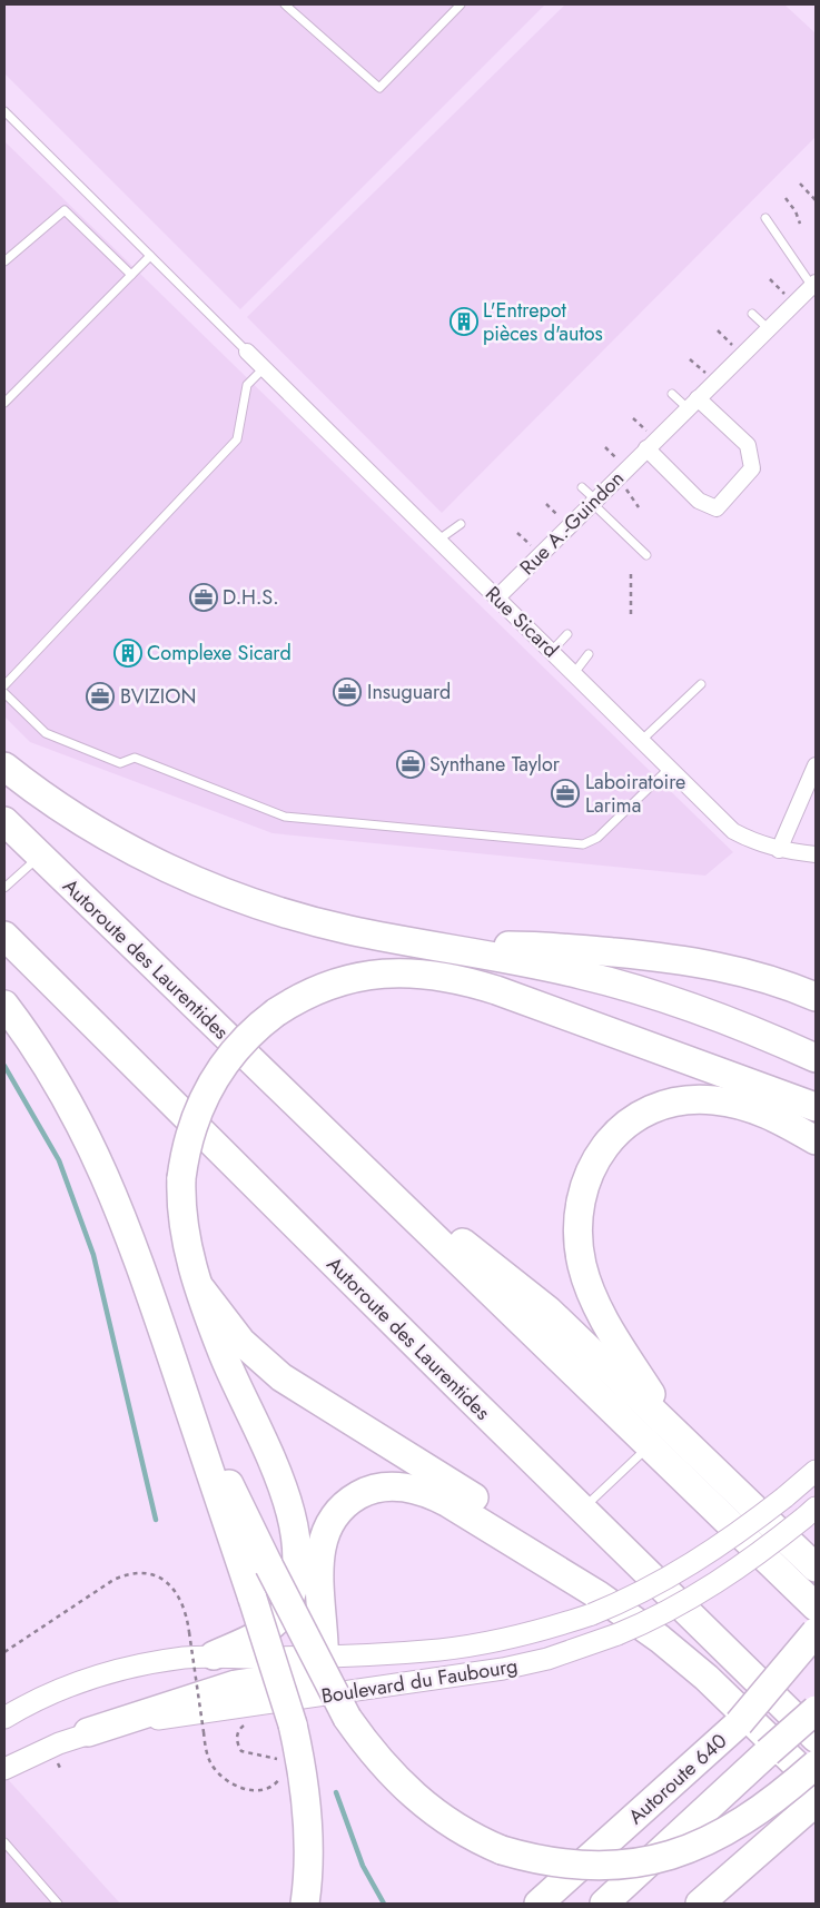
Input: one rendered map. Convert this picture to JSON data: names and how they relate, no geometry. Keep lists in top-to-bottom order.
{
  "streets": {
    "highway": ["Autoroute des Laurentides", "Autoroute 640"],
    "street": ["Rue A.-Guindon", "Rue Sicard", "Boulevard du Faubourg"]
  },
  "crossings": [
    ["Rue A.-Guindon", "Rue Sicard"]
  ],
  "places": {
    "building": ["L'Entrepot pièces d'autos", "Complexe Sicard"],
    "office": [
      "D.H.S.",
      "Insuguard",
      "BVIZION",
      "Synthane Taylor",
      "Laboiratoire Larima"
    ]
  }
}
